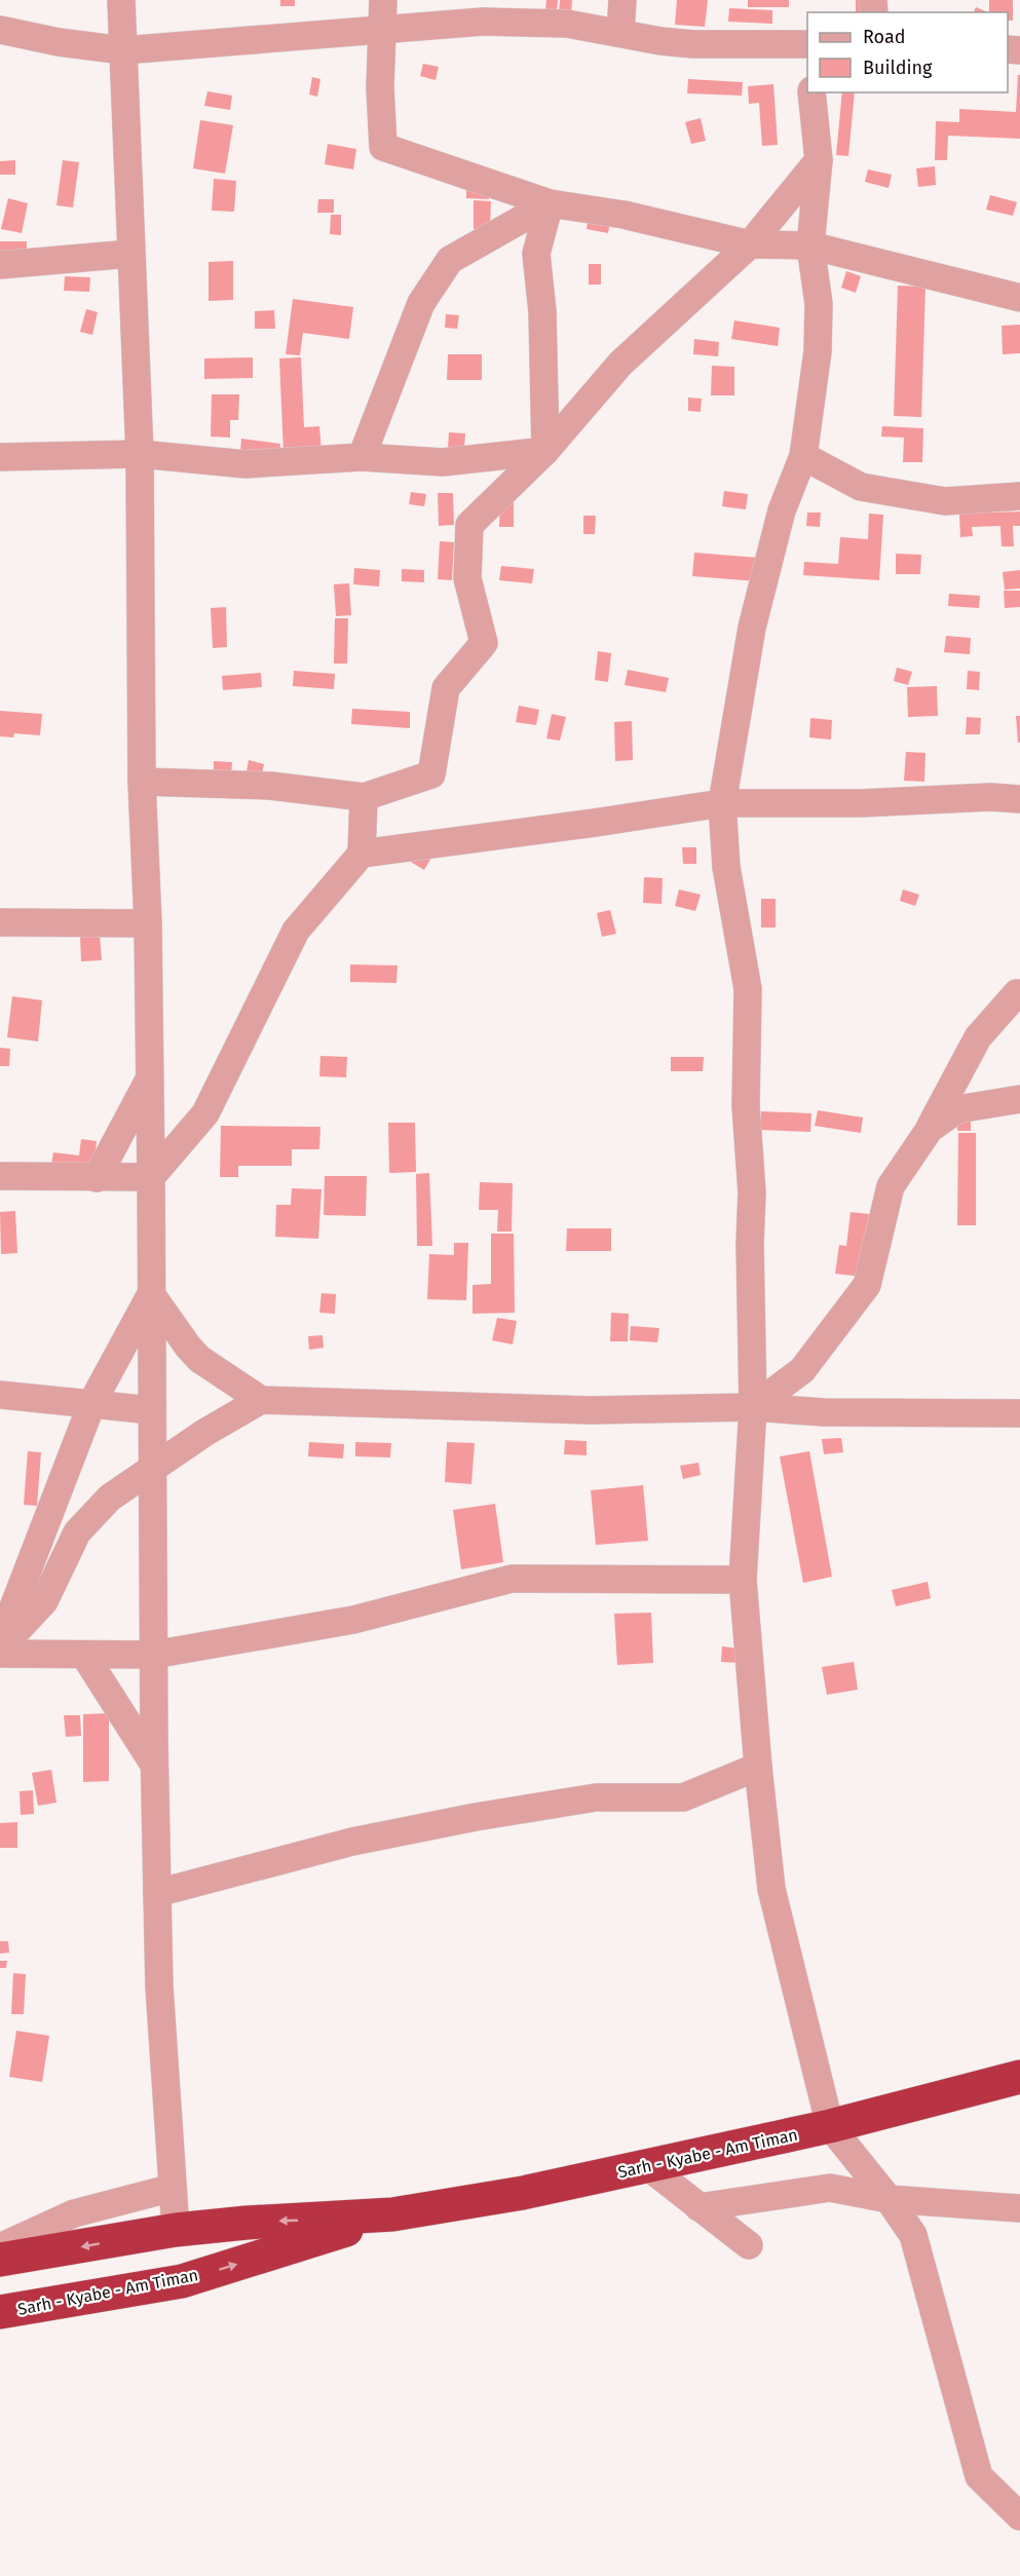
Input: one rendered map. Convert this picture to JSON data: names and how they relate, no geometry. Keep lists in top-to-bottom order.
{
  "streets": {
    "highway": ["Sarh - Kyabe - Am Timan"]
  },
  "legend": ["Road", "Building"]
}
